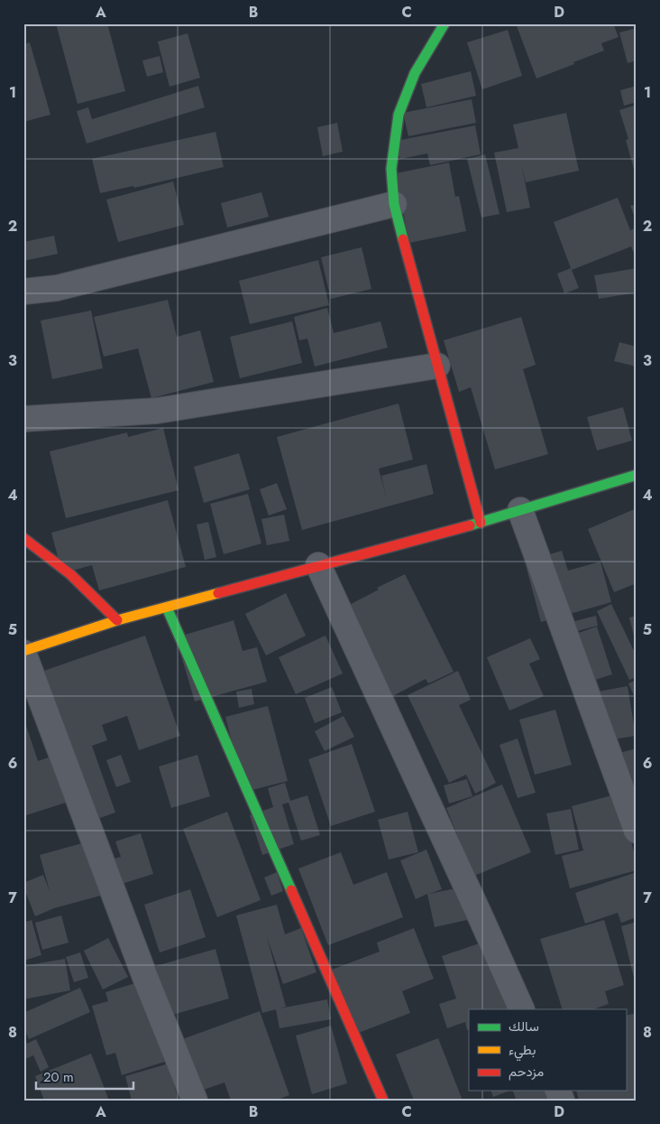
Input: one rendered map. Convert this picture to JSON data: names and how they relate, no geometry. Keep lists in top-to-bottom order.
{
  "legend": ["سالك", "بطيء", "مزدحم"],
  "scale_bar": "20 m",
  "grid": {
    "columns": [
      "A",
      "B",
      "C",
      "D"
    ],
    "rows": [
      "1",
      "2",
      "3",
      "4",
      "5",
      "6",
      "7",
      "8"
    ]
  }
}
